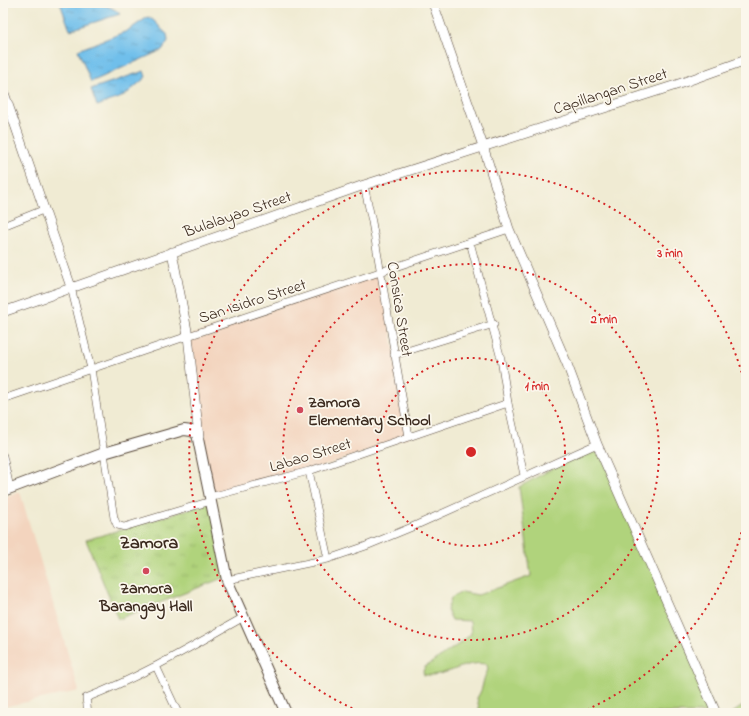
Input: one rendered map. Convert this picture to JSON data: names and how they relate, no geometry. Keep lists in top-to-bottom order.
{
  "streets": {
    "street": [
      "Capillangan Street",
      "Bulalayao Street",
      "San Isidro Street",
      "Consica Street",
      "Labao Street"
    ]
  },
  "crossings": [
    ["Capillangan Street", "Bulalayao Street"],
    ["Bulalayao Street", "Consica Street"],
    ["San Isidro Street", "Consica Street"],
    ["Consica Street", "Labao Street"]
  ],
  "districts": ["Zamora"],
  "places": ["Zamora Elementary School", "Zamora Barangay Hall"],
  "rings": ["3 min", "2 min", "1 min"]
}
